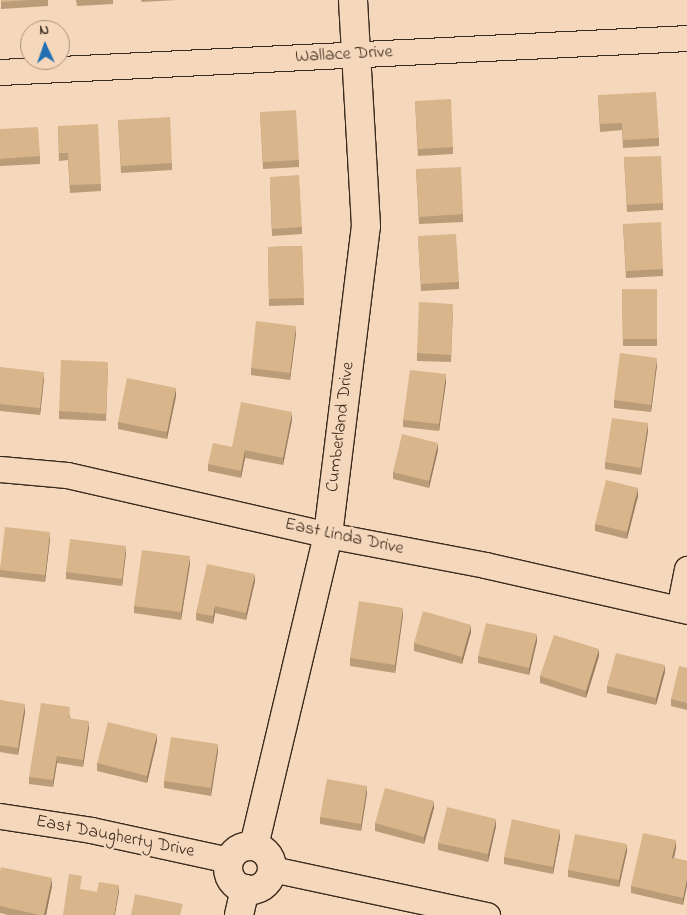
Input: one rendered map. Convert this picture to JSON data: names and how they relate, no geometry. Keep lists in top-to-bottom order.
{
  "streets": {
    "street": [
      "Wallace Drive",
      "Cumberland Drive",
      "East Linda Drive",
      "East Daugherty Drive"
    ]
  },
  "crossings": [
    ["Wallace Drive", "Cumberland Drive"],
    ["Cumberland Drive", "East Linda Drive"],
    ["Cumberland Drive", "East Daugherty Drive"]
  ],
  "north": "top"
}
